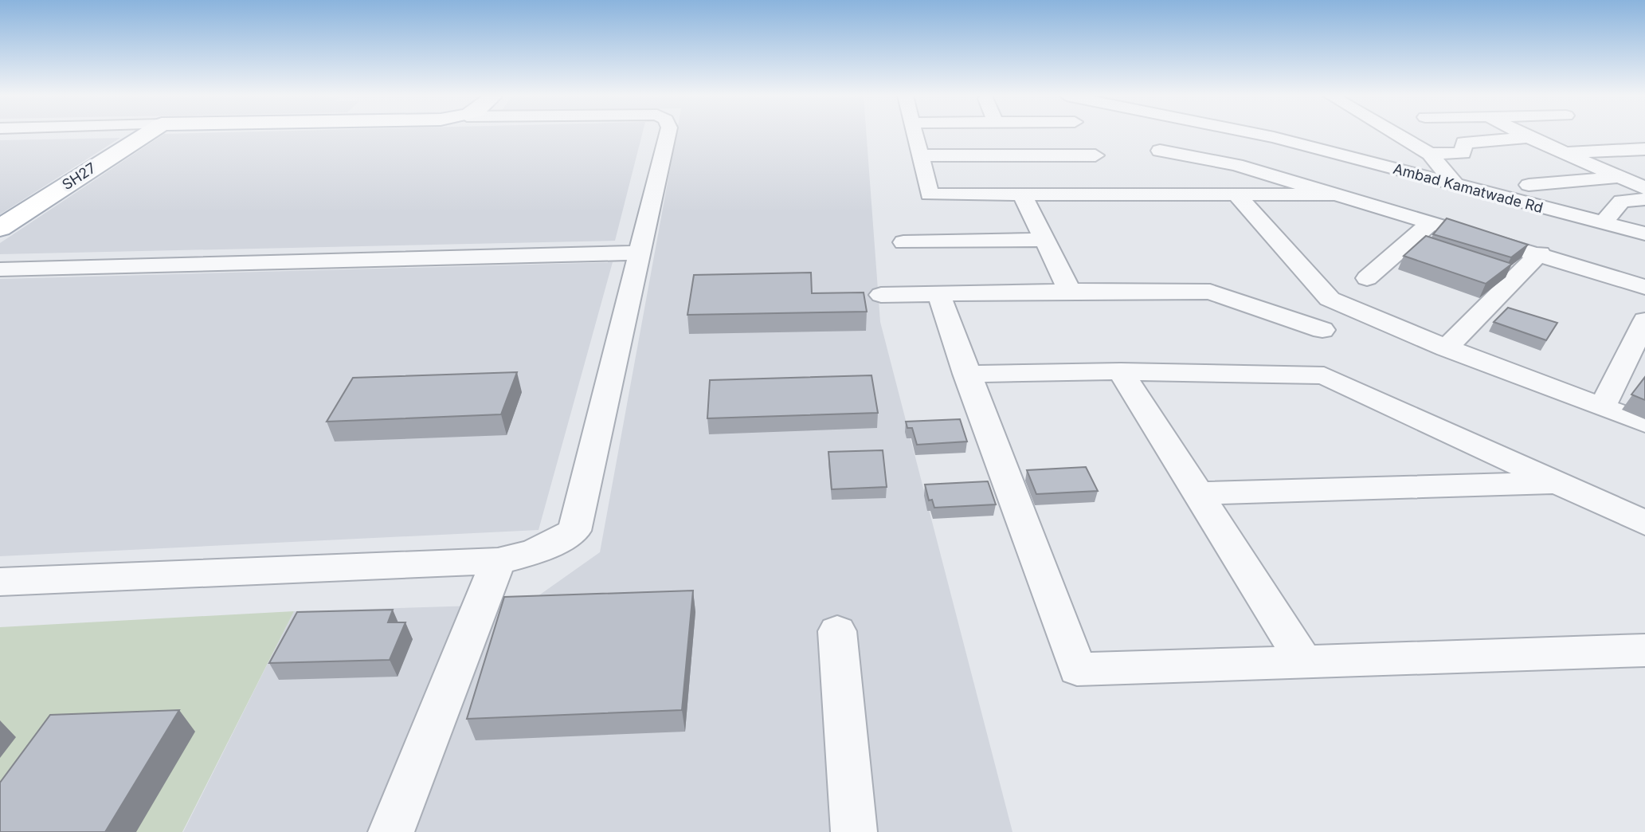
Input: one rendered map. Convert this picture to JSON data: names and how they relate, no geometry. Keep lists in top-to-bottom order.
{
  "streets": {
    "main road": ["SH27"],
    "street": ["Ambad Kamatwade Rd"]
  }
}
